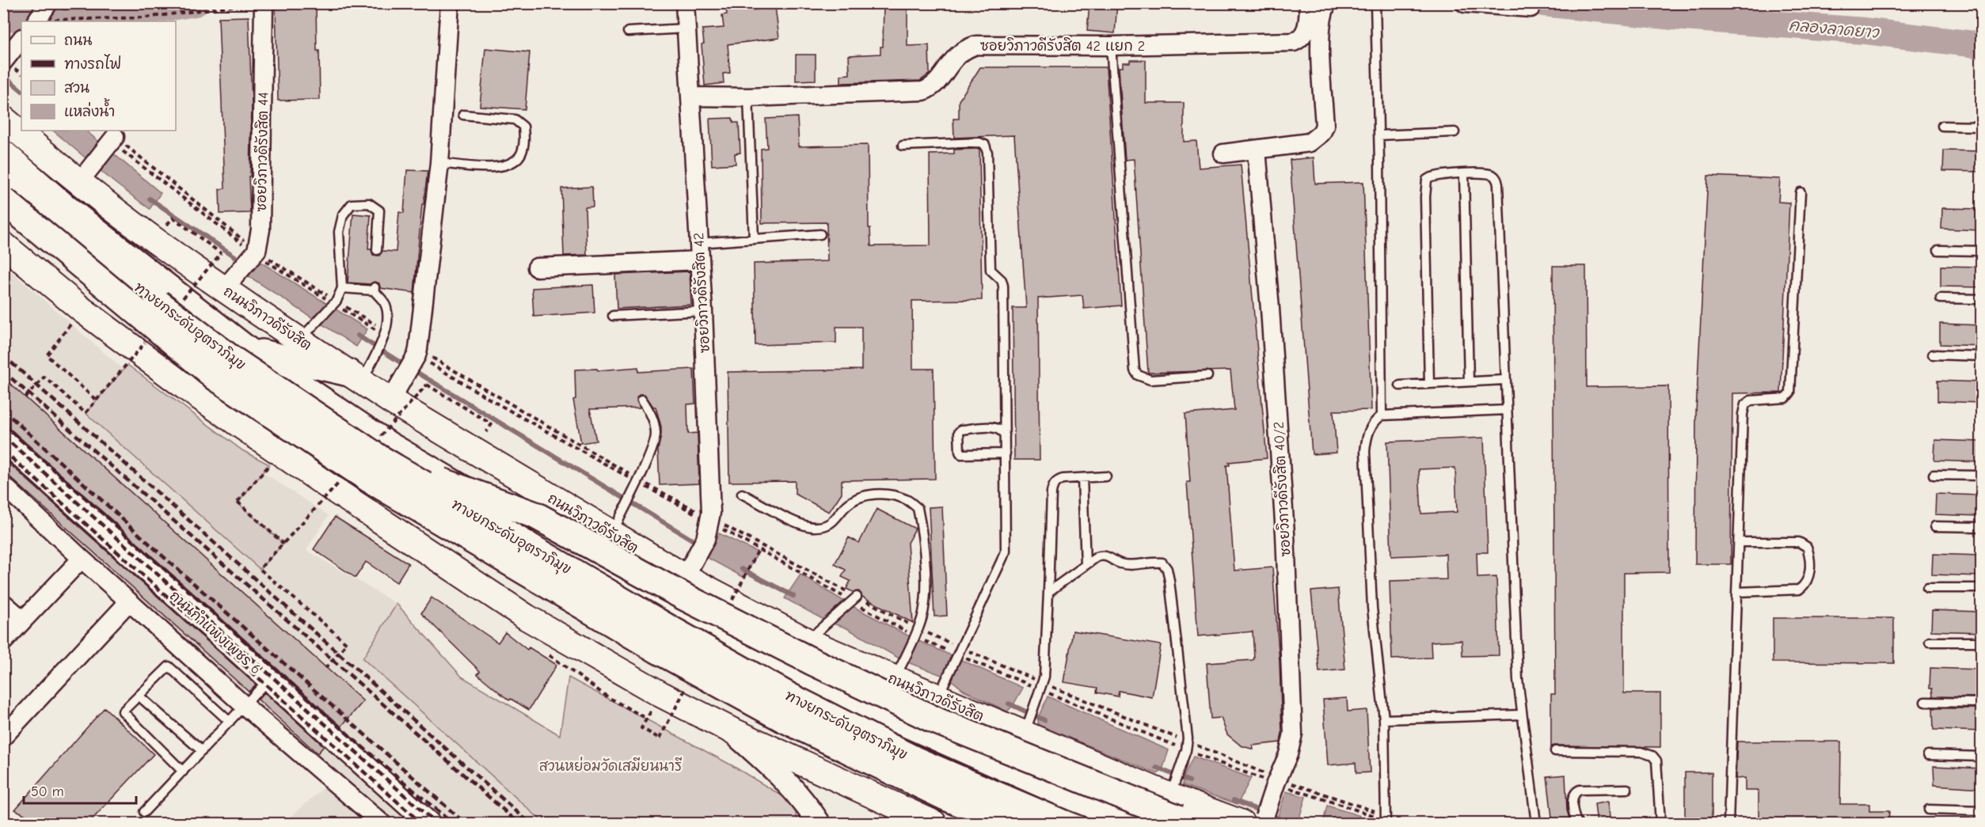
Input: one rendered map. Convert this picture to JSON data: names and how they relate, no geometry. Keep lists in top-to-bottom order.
{
  "streets": {
    "highway": ["ทางยกระดับอุตราภิมุข"],
    "main road": ["ถนนวิภาวดีรังสิต"],
    "street": [
      "ซอยวิภาวดีรังสิต 42 แยก 2",
      "ซอยวิภาวดีรังสิต 44",
      "ซอยวิภาวดีรังสิต 42",
      "ซอยวิภาวดีรังสิต 40/2",
      "ถนนกำแพงเพชร 6"
    ]
  },
  "crossings": [
    ["ซอยวิภาวดีรังสิต 42 แยก 2", "ซอยวิภาวดีรังสิต 42"]
  ],
  "water": ["คลองลาดยาว"],
  "parks": ["สวนหย่อมวัดเสมียนนารี"],
  "legend": [
    "ถนน",
    "ทางรถไฟ",
    "สวน",
    "แหล่งน้ำ"
  ],
  "scale_bar": "50 m"
}
